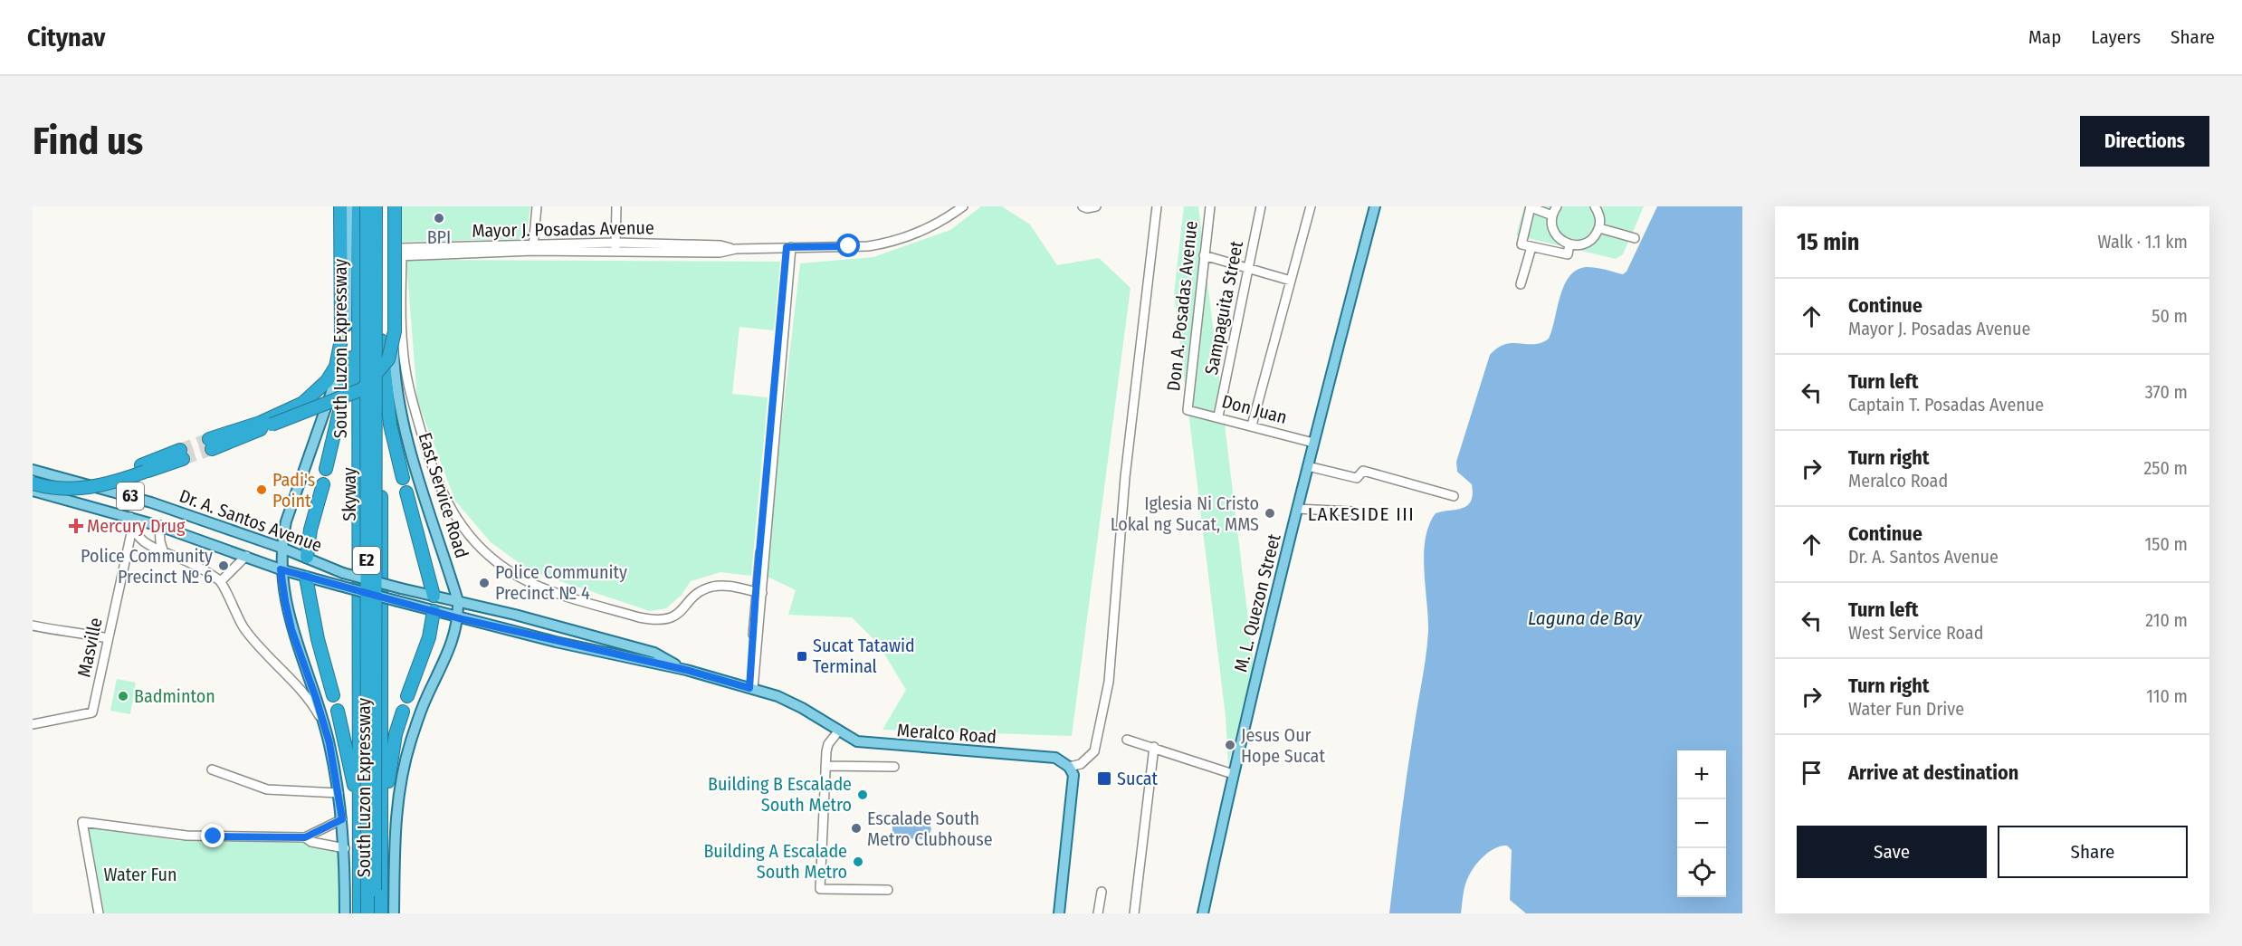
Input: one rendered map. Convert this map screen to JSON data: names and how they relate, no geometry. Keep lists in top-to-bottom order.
{
  "streets": {
    "highway": ["South Luzon Expressway", "Skyway", "E2"],
    "main road": [
      "East Service Road",
      "63",
      "Dr. A. Santos Avenue",
      "M. L. Quezon Street",
      "Meralco Road"
    ],
    "street": [
      "Mayor J. Posadas Avenue",
      "Don A. Posadas Avenue",
      "Sampaguita Street",
      "Don Juan",
      "Masville"
    ]
  },
  "crossings": [
    ["Mayor J. Posadas Avenue", "East Service Road"],
    ["Don A. Posadas Avenue", "Don Juan"],
    ["Sampaguita Street", "Don Juan"],
    ["Don Juan", "M. L. Quezon Street"],
    ["East Service Road", "Dr. A. Santos Avenue"],
    ["East Service Road", "Meralco Road"],
    ["Dr. A. Santos Avenue", "Meralco Road"]
  ],
  "districts": ["LAKESIDE III"],
  "water": ["Laguna de Bay"],
  "parks": ["Water Fun"],
  "places": {
    "other": [
      "BPI",
      "Padi's Point",
      "Iglesia Ni Cristo Lokal ng Sucat, MMS",
      "Police Community Precinct № 6",
      "Police Community Precinct № 4",
      "Badminton",
      "Jesus Our Hope Sucat",
      "Building B Escalade South Metro",
      "Escalade South Metro Clubhouse",
      "Building A Escalade South Metro"
    ],
    "health": ["Mercury Drug"],
    "transit": ["Sucat Tatawid Terminal", "Sucat"]
  },
  "page": {
    "header": "Citynav",
    "nav": ["Map", "Layers", "Share"],
    "buttons": [
      "Directions",
      ["Save", "Share"]
    ],
    "title": "Find us",
    "heading": ["15 min", "Walk · 1.1 km"],
    "list": [
      ["Continue", "Mayor J. Posadas Avenue", "50 m"],
      ["Turn left", "Captain T. Posadas Avenue", "370 m"],
      ["Turn right", "Meralco Road", "250 m"],
      ["Continue", "Dr. A. Santos Avenue", "150 m"],
      ["Turn left", "West Service Road", "210 m"],
      ["Turn right", "Water Fun Drive", "110 m"],
      "Arrive at destination"
    ],
    "map_buttons": ["+", "−"]
  }
}
